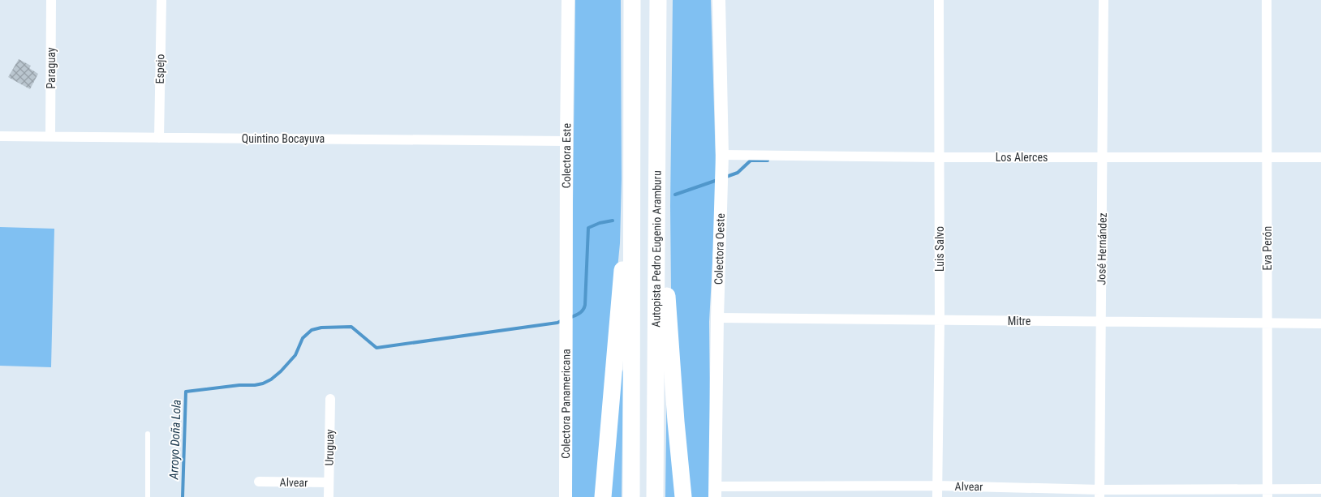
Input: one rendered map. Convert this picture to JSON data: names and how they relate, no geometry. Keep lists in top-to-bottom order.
{
  "streets": {
    "highway": ["Autopista Pedro Eugenio Aramburu"],
    "street": [
      "Paraguay",
      "Espejo",
      "Quintino Bocayuva",
      "Colectora Este",
      "Los Alerces",
      "Colectora Oeste",
      "Eva Perón",
      "Luis Salvo",
      "José Hernández",
      "Mitre",
      "Colectora Panamericana",
      "Uruguay",
      "Alvear"
    ]
  },
  "crossings": [
    ["Paraguay", "Quintino Bocayuva"],
    ["Espejo", "Quintino Bocayuva"],
    ["Quintino Bocayuva", "Colectora Este"],
    ["Colectora Este", "Colectora Panamericana"],
    ["Los Alerces", "Colectora Oeste"],
    ["Los Alerces", "Eva Perón"],
    ["Los Alerces", "Luis Salvo"],
    ["Los Alerces", "José Hernández"],
    ["Colectora Oeste", "Mitre"],
    ["Colectora Oeste", "Alvear"],
    ["Eva Perón", "Mitre"],
    ["Eva Perón", "Alvear"],
    ["Luis Salvo", "Mitre"],
    ["Luis Salvo", "Alvear"],
    ["José Hernández", "Mitre"],
    ["José Hernández", "Alvear"],
    ["Uruguay", "Alvear"]
  ],
  "water": ["Arroyo Doña Lola"]
}
